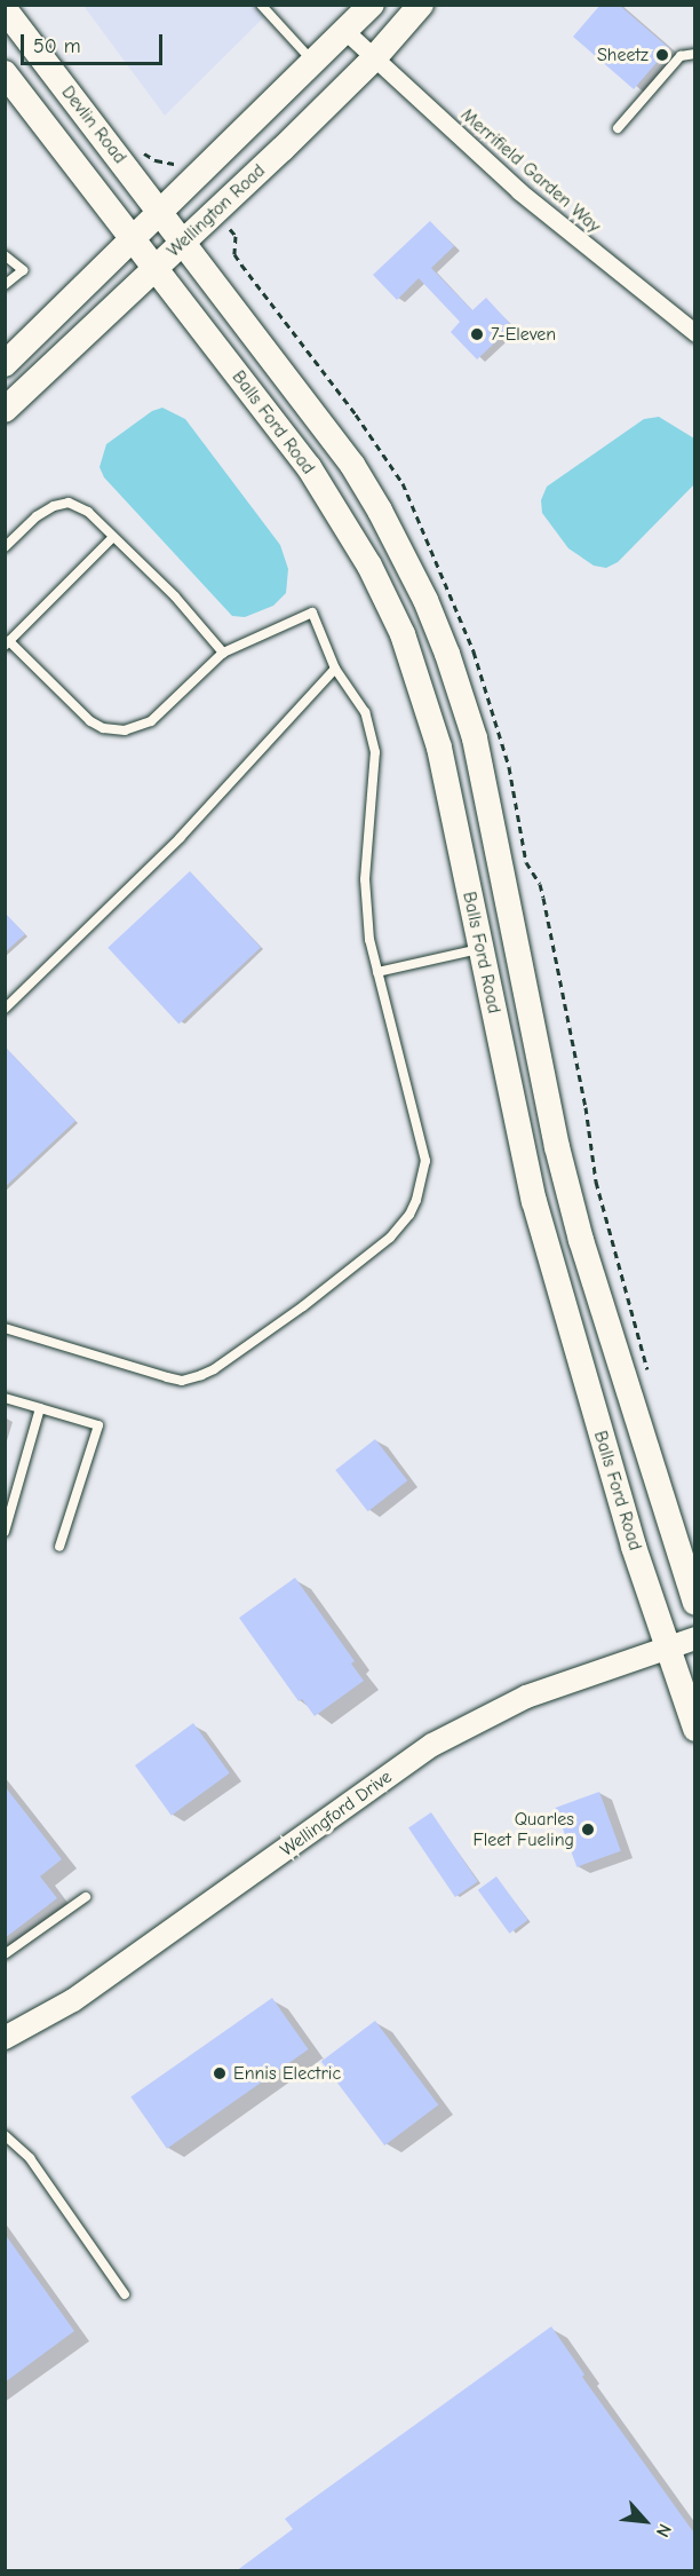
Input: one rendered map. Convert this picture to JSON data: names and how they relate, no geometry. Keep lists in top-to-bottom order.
{
  "streets": {
    "main road": ["Devlin Road", "Wellington Road", "Balls Ford Road"],
    "street": ["Merrifield Garden Way", "Wellingford Drive"]
  },
  "crossings": [
    ["Devlin Road", "Wellington Road"],
    ["Devlin Road", "Balls Ford Road"],
    ["Merrifield Garden Way", "Wellington Road"],
    ["Wellington Road", "Balls Ford Road"],
    ["Balls Ford Road", "Wellingford Drive"]
  ],
  "places": [
    "Sheetz",
    "7-Eleven",
    "Quarles Fleet Fueling",
    "Ennis Electric"
  ],
  "scale_bar": "50 m",
  "north": "bottom right"
}
